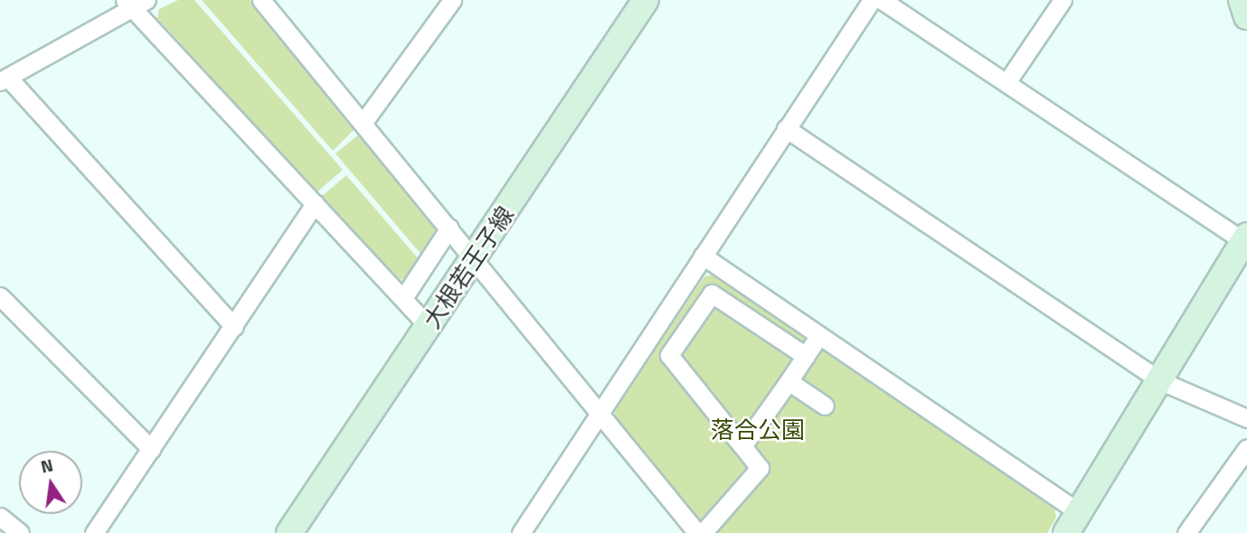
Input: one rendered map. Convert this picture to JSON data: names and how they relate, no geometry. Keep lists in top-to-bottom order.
{
  "streets": {
    "street": ["大根若王子線"]
  },
  "parks": ["落合公園"],
  "north": "top"
}
